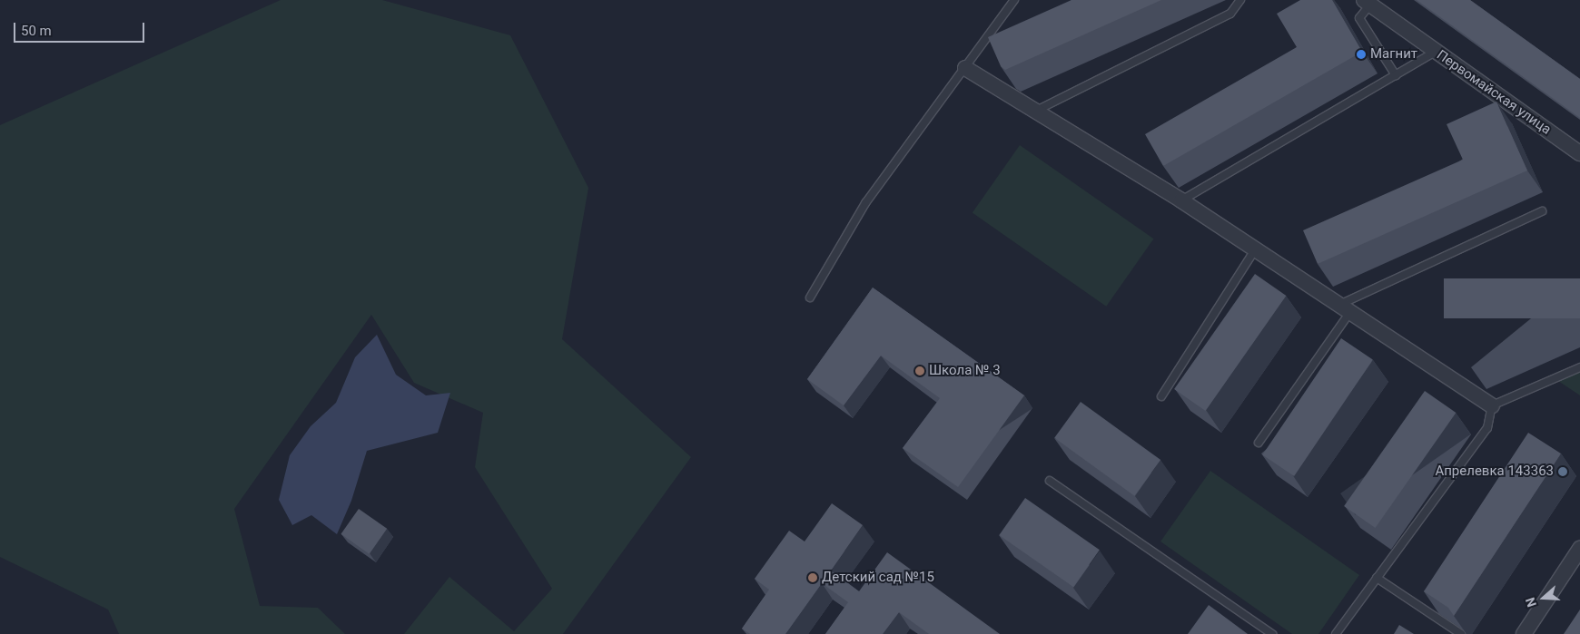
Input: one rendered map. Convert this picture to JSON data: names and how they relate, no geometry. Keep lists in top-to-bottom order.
{
  "streets": {
    "street": ["Первомайская улица"]
  },
  "places": [
    "Магнит",
    "Школа № 3",
    "Апрелевка 143363",
    "Детский сад №15"
  ],
  "scale_bar": "50 m",
  "north": "left"
}
